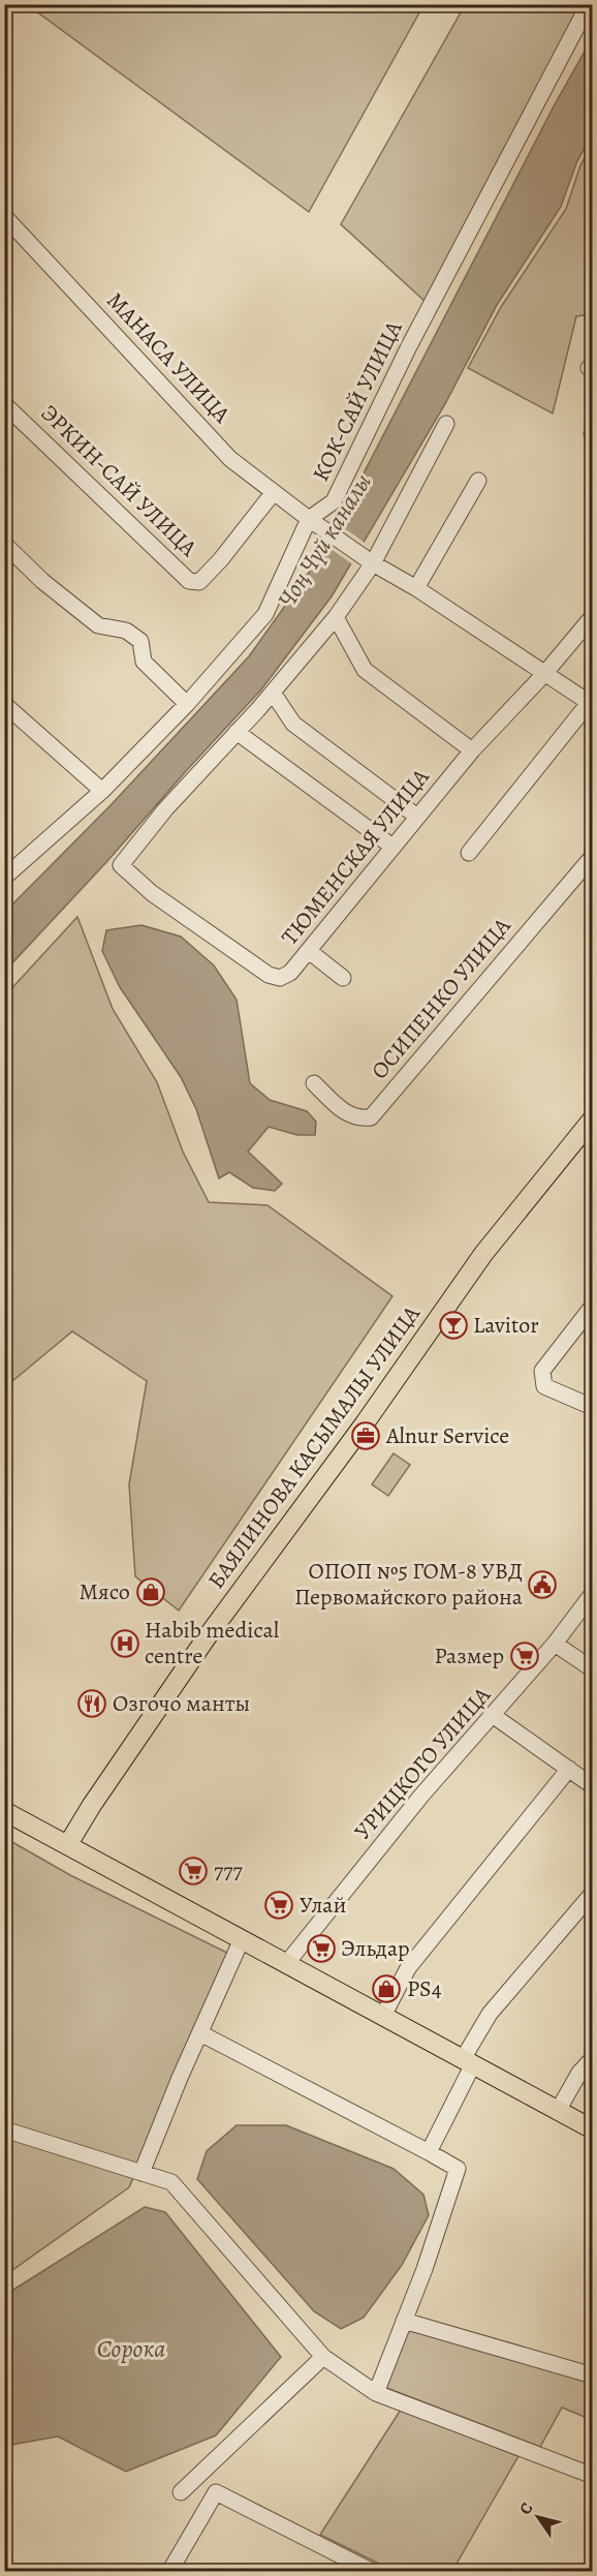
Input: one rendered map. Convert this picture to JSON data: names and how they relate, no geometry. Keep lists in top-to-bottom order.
{
  "streets": {
    "main road": ["БАЯЛИНОВА КАСЫМАЛЫ УЛИЦА"],
    "street": [
      "МАНАСА УЛИЦА",
      "КОК-САЙ УЛИЦА",
      "ЭРКИН-САЙ УЛИЦА",
      "ТЮМЕНСКАЯ УЛИЦА",
      "ОСИПЕНКО УЛИЦА",
      "УРИЦКОГО УЛИЦА"
    ]
  },
  "crossings": [
    ["МАНАСА УЛИЦА", "КОК-САЙ УЛИЦА"],
    ["МАНАСА УЛИЦА", "ЭРКИН-САЙ УЛИЦА"]
  ],
  "water": ["Чоң Чүй каналы", "Сорока"],
  "places": {
    "bar": ["Lavitor"],
    "office": ["Alnur Service"],
    "public building": ["ОПОП №5 ГОМ-8 УВД Первомайского района"],
    "shop": ["Мясо", "PS4"],
    "hospital": ["Habib medical centre"],
    "supermarket": [
      "Размер",
      "777",
      "Улай",
      "Эльдар"
    ],
    "restaurant": ["Озгочо манты"]
  },
  "north": "top left"
}
